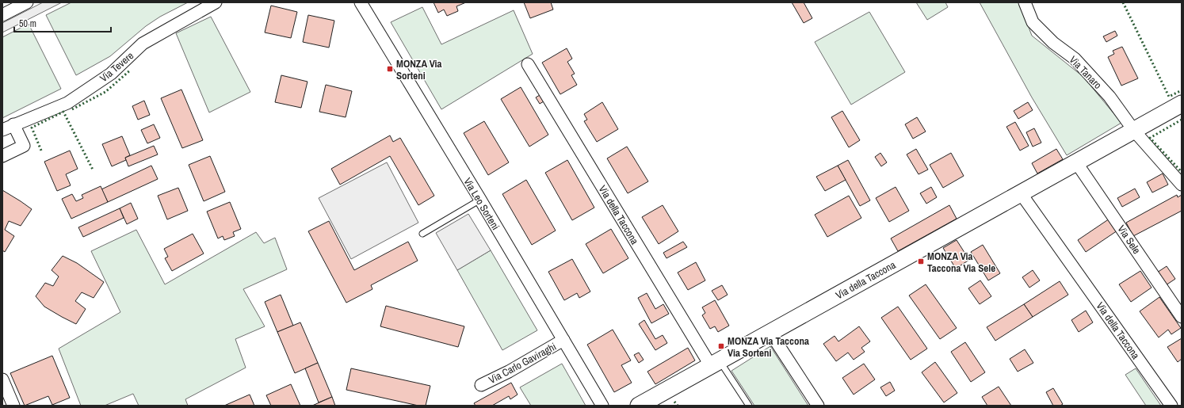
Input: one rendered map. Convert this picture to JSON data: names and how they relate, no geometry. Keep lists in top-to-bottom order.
{
  "streets": {
    "main road": ["Via della Taccona"],
    "street": [
      "Via Tevere",
      "Via Tanaro",
      "Via Leo Sorteni",
      "Via Sele",
      "Via Carlo Gaviraghi"
    ]
  },
  "crossings": [
    ["Via Tanaro", "Via della Taccona"],
    ["Via Leo Sorteni", "Via Carlo Gaviraghi"],
    ["Via della Taccona", "Via Sele"]
  ],
  "places": {
    "transit": ["MONZA Via Sorteni", "MONZA Via Taccona Via Sele", "MONZA Via Taccona Via Sorteni"]
  },
  "scale_bar": "50 m"
}
